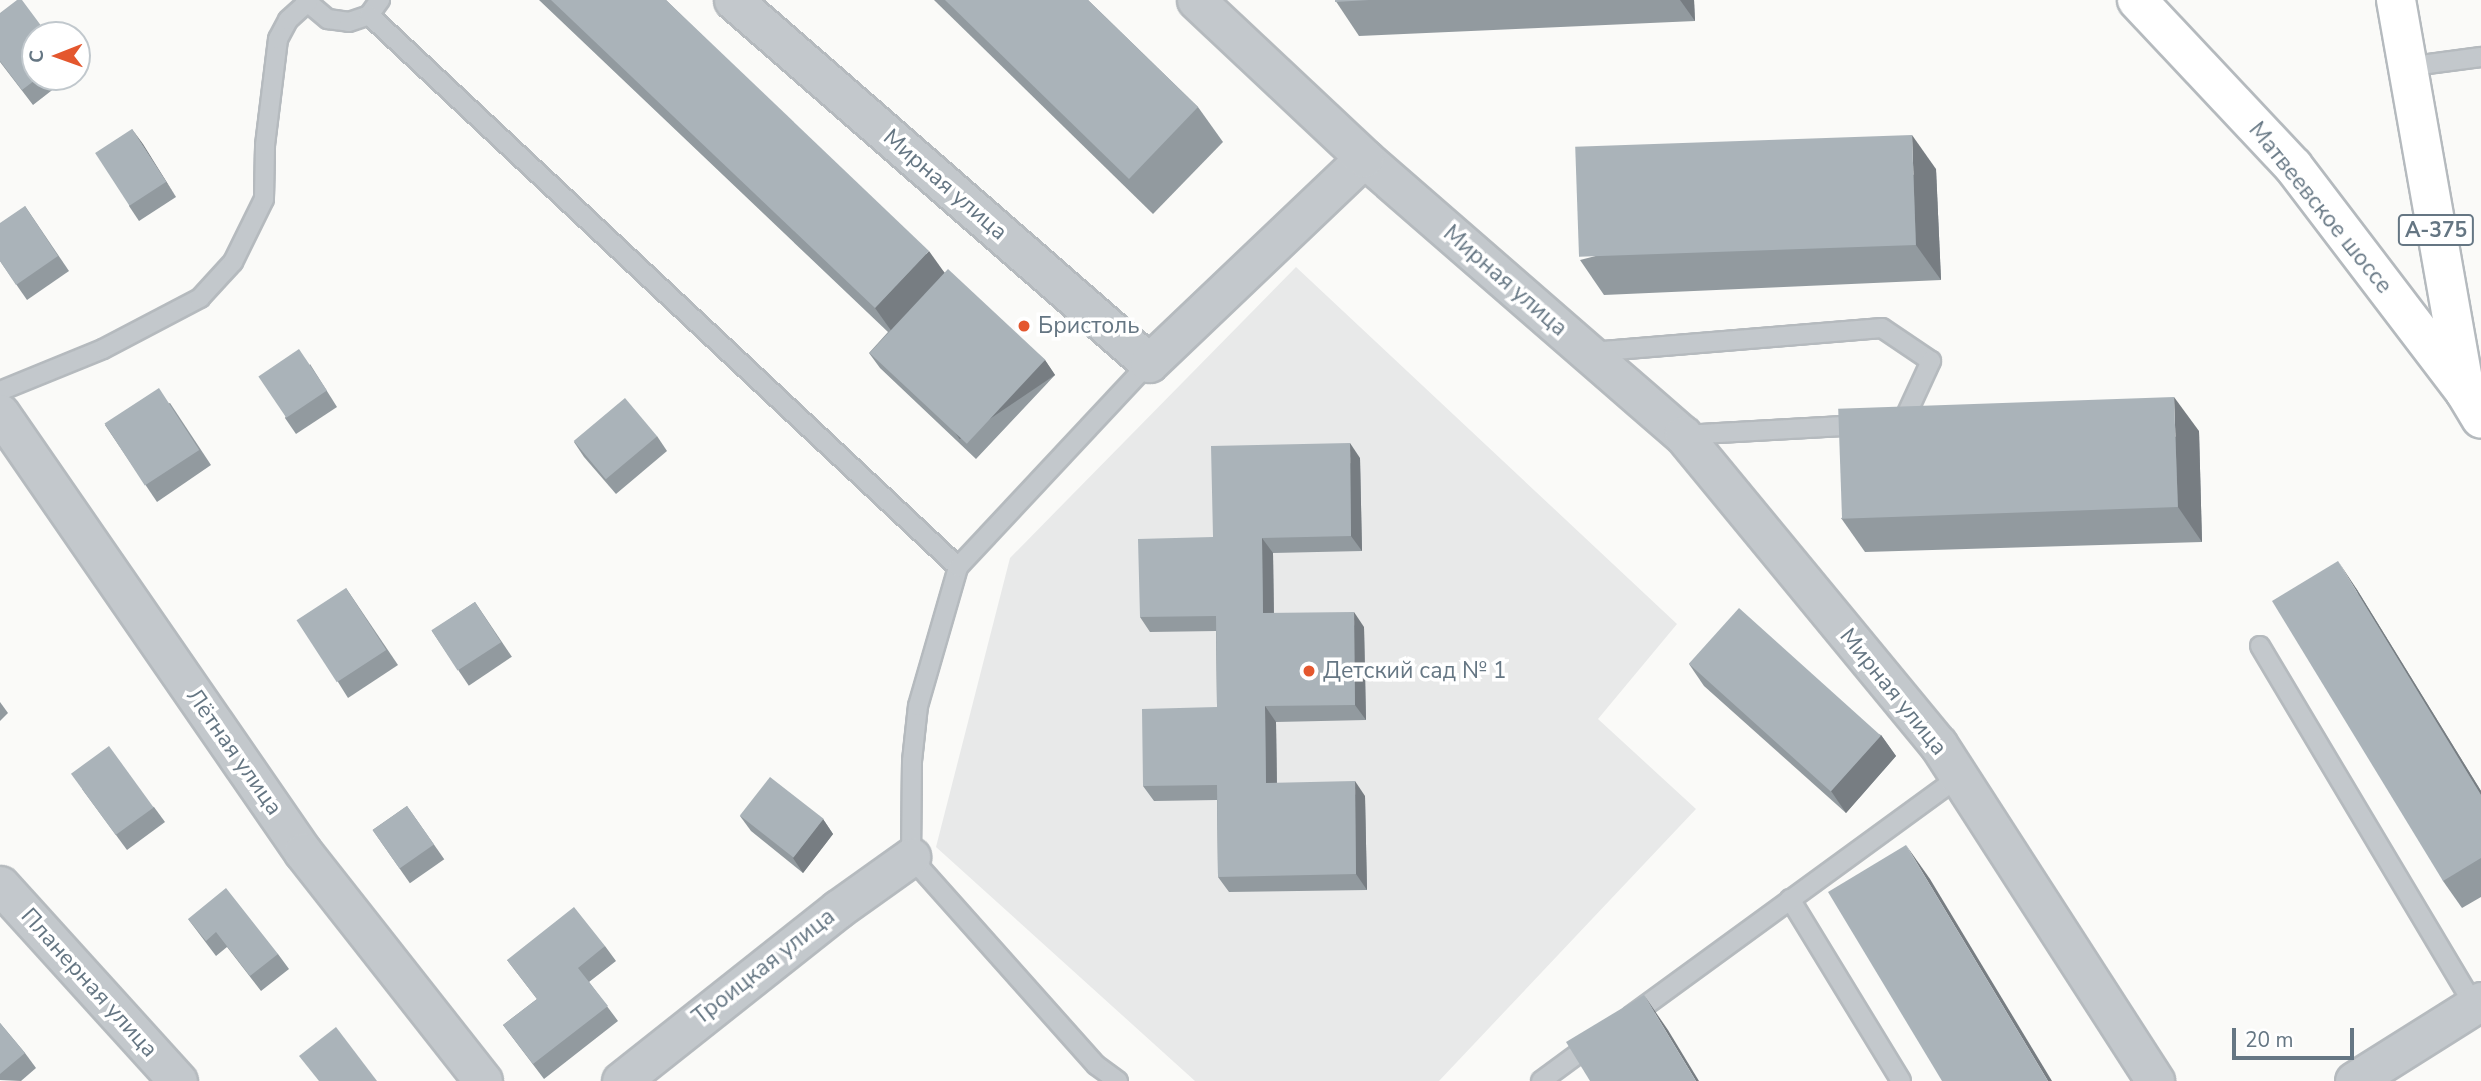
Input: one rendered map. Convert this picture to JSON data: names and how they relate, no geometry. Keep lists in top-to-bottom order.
{
  "streets": {
    "main road": ["Матвеевское шоссе", "А-375"],
    "street": [
      "Мирная улица",
      "Лётная улица",
      "Троицкая улица",
      "Планерная улица"
    ]
  },
  "crossings": [
    ["Матвеевское шоссе", "А-375"]
  ],
  "places": ["Бристоль", "Детский сад № 1"],
  "scale_bar": "20 m",
  "north": "left"
}
